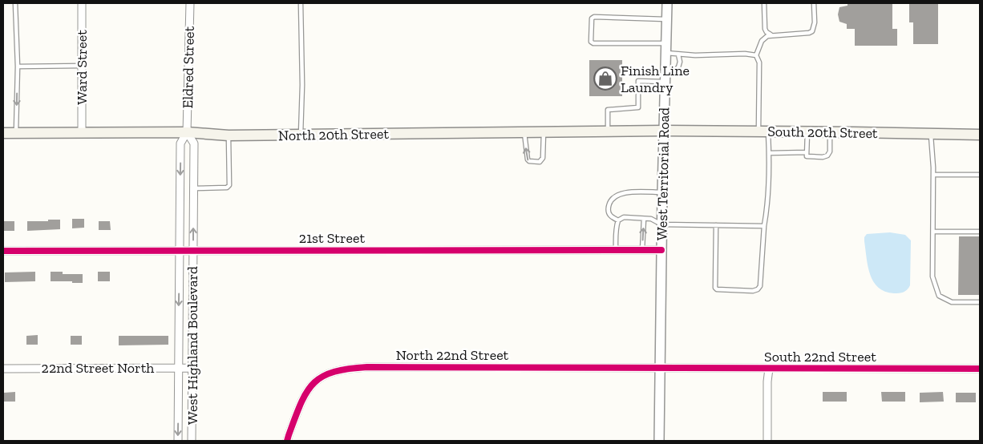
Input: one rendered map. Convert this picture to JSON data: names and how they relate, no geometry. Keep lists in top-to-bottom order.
{
  "streets": {
    "main road": ["South 20th Street", "North 20th Street"],
    "street": [
      "Ward Street",
      "Eldred Street",
      "West Territorial Road",
      "21st Street",
      "West Highland Boulevard",
      "North 22nd Street",
      "South 22nd Street",
      "22nd Street North"
    ]
  },
  "crossings": [
    ["Ward Street", "North 20th Street"],
    ["Eldred Street", "North 20th Street"],
    ["Eldred Street", "West Highland Boulevard"],
    ["South 20th Street", "North 20th Street"],
    ["South 20th Street", "West Territorial Road"],
    ["North 20th Street", "West Territorial Road"],
    ["North 20th Street", "West Highland Boulevard"],
    ["West Territorial Road", "21st Street"],
    ["West Territorial Road", "North 22nd Street"],
    ["West Territorial Road", "South 22nd Street"],
    ["21st Street", "West Highland Boulevard"],
    ["West Highland Boulevard", "22nd Street North"],
    ["North 22nd Street", "South 22nd Street"]
  ],
  "places": {
    "shop": ["Finish Line Laundry"]
  }
}
